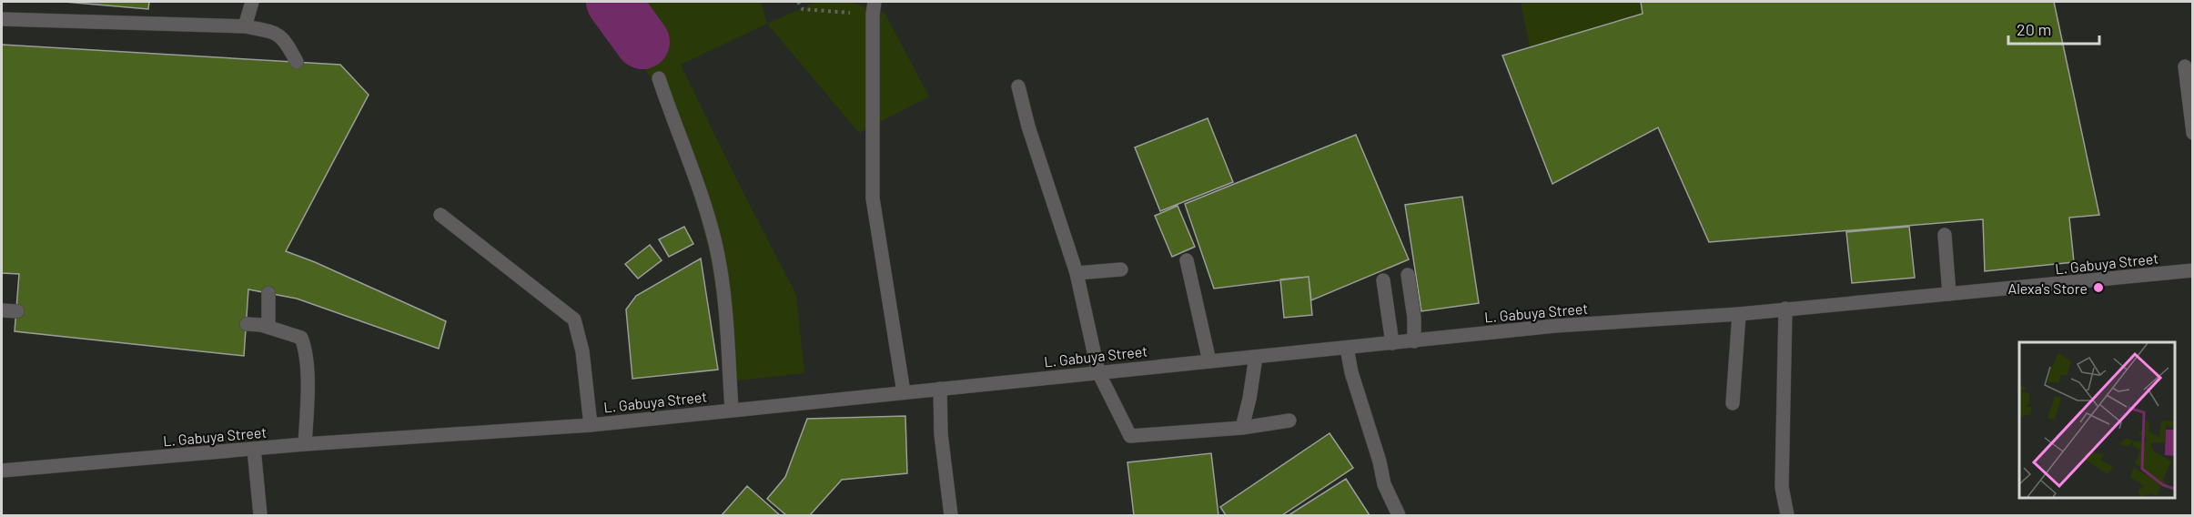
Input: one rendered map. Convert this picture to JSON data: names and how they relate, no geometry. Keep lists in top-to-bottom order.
{
  "streets": {
    "street": ["L. Gabuya Street"]
  },
  "places": ["Alexa's Store"],
  "scale_bar": "20 m"
}
